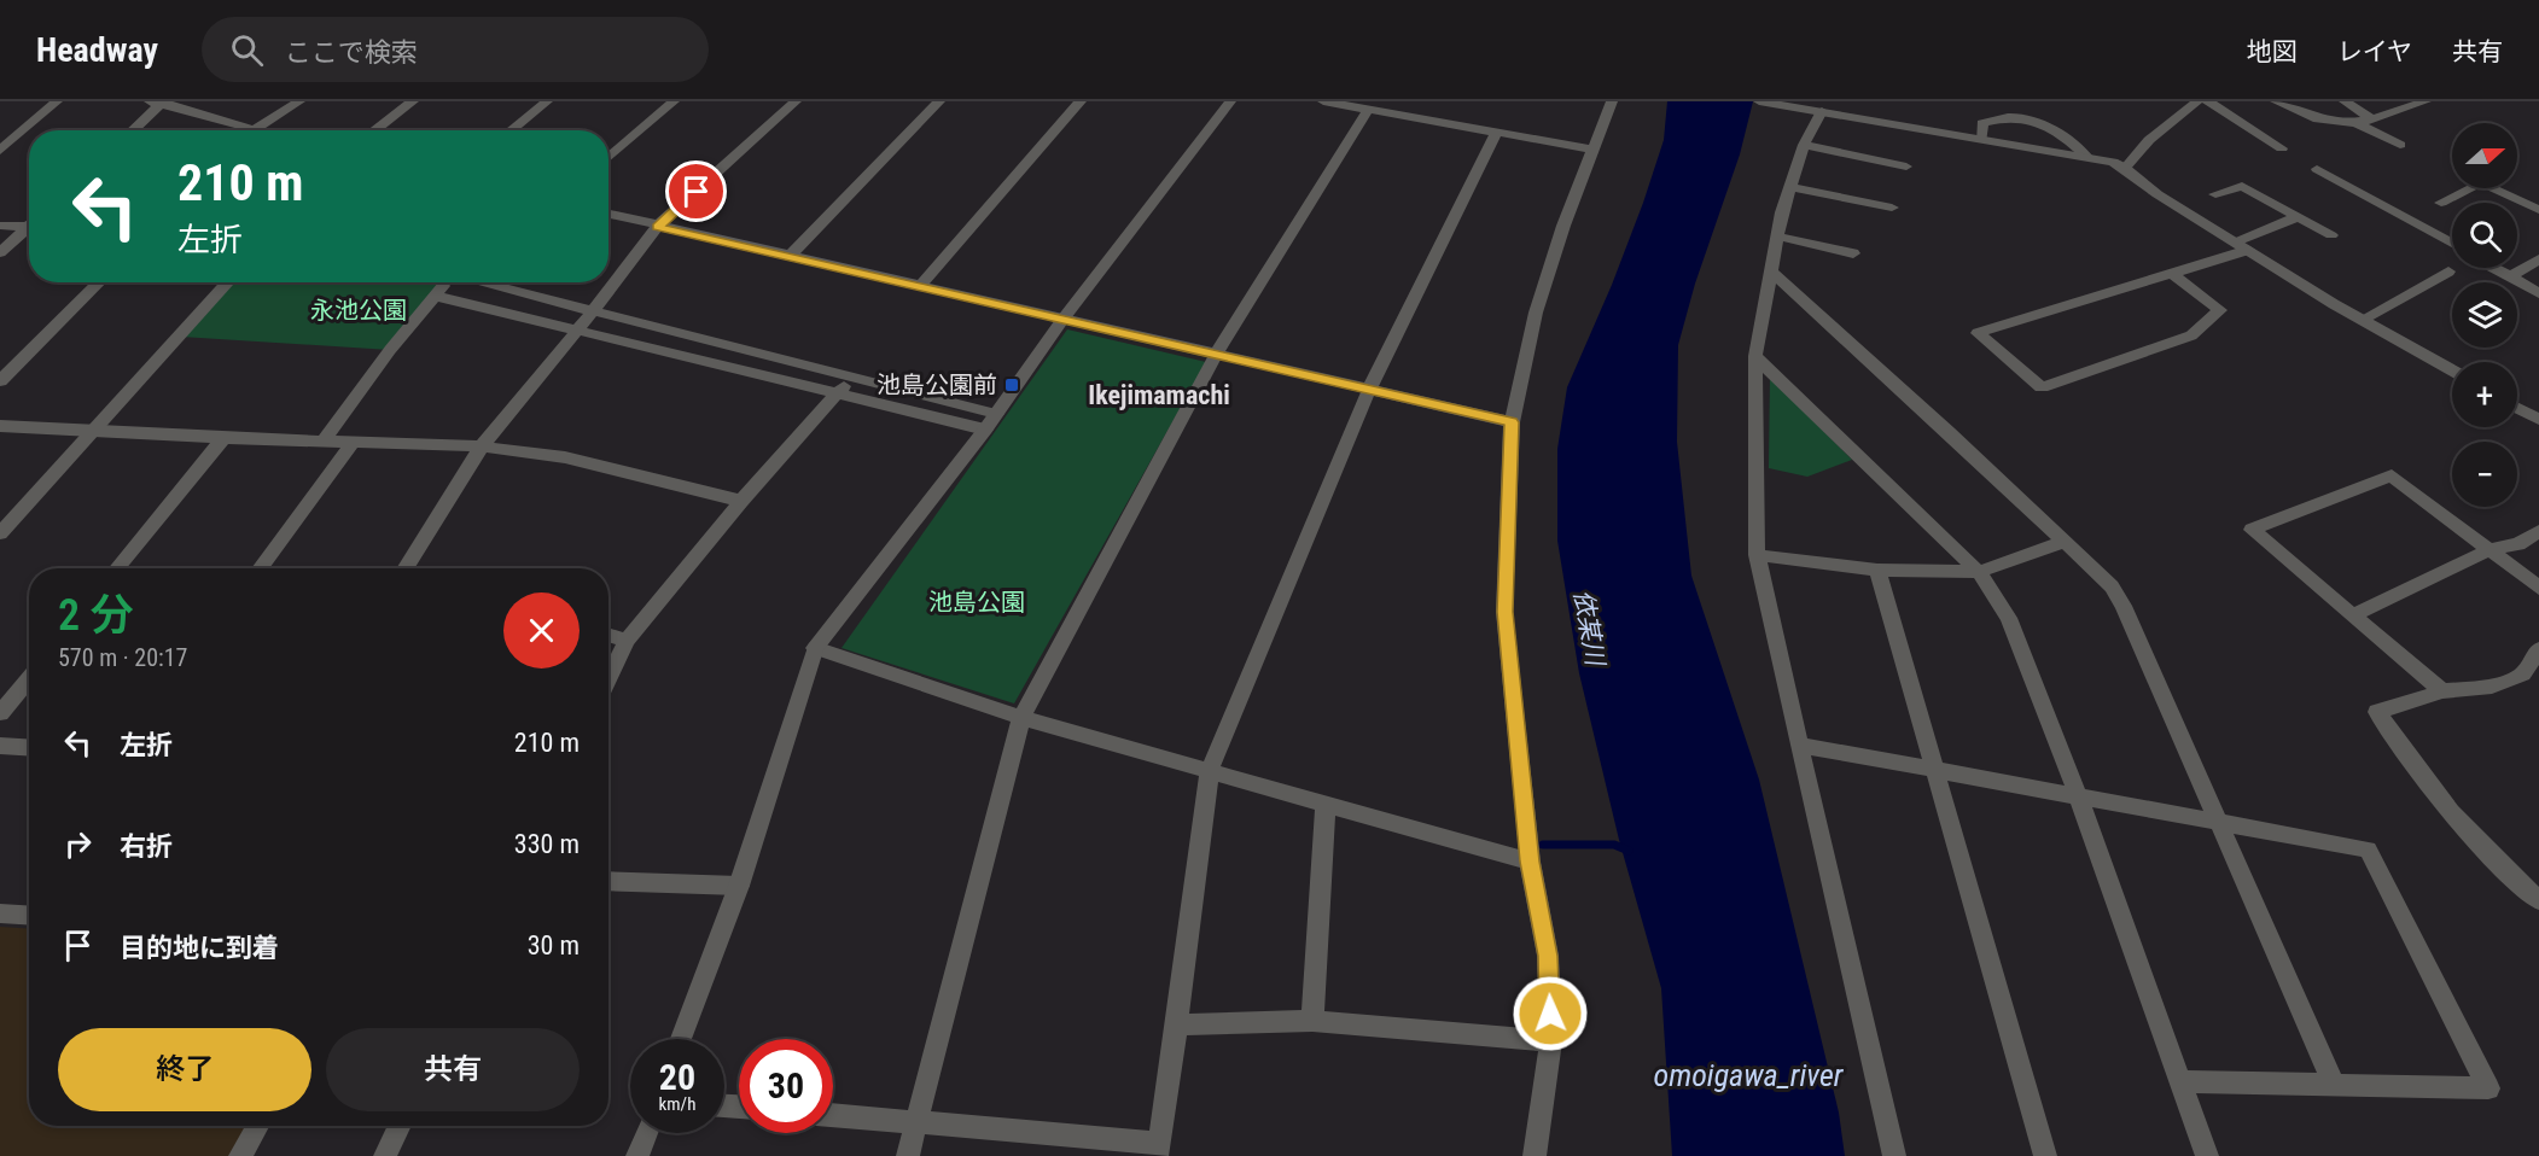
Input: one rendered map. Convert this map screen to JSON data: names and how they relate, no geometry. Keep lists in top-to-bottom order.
{
  "districts": ["Ikejimamachi"],
  "water": ["依某川", "omoigawa_river"],
  "parks": ["永池公園", "池島公園"],
  "places": {
    "transit": ["池島公園前"]
  },
  "north": "right",
  "page": {
    "header": "Headway",
    "search": "ここで検索",
    "nav": ["地図", "レイヤ", "共有"],
    "map_buttons": ["+", "−"],
    "turn": ["210 m", "左折"],
    "heading": ["2 分", "570 m · 20:17"],
    "list": [
      {
        "name": "左折",
        "value": "210 m"
      },
      {
        "name": "右折",
        "value": "330 m"
      },
      {
        "name": "目的地に到着",
        "value": "30 m"
      }
    ],
    "buttons": ["終了", "共有"],
    "speed": "20 km/h",
    "limit": "30"
  }
}
